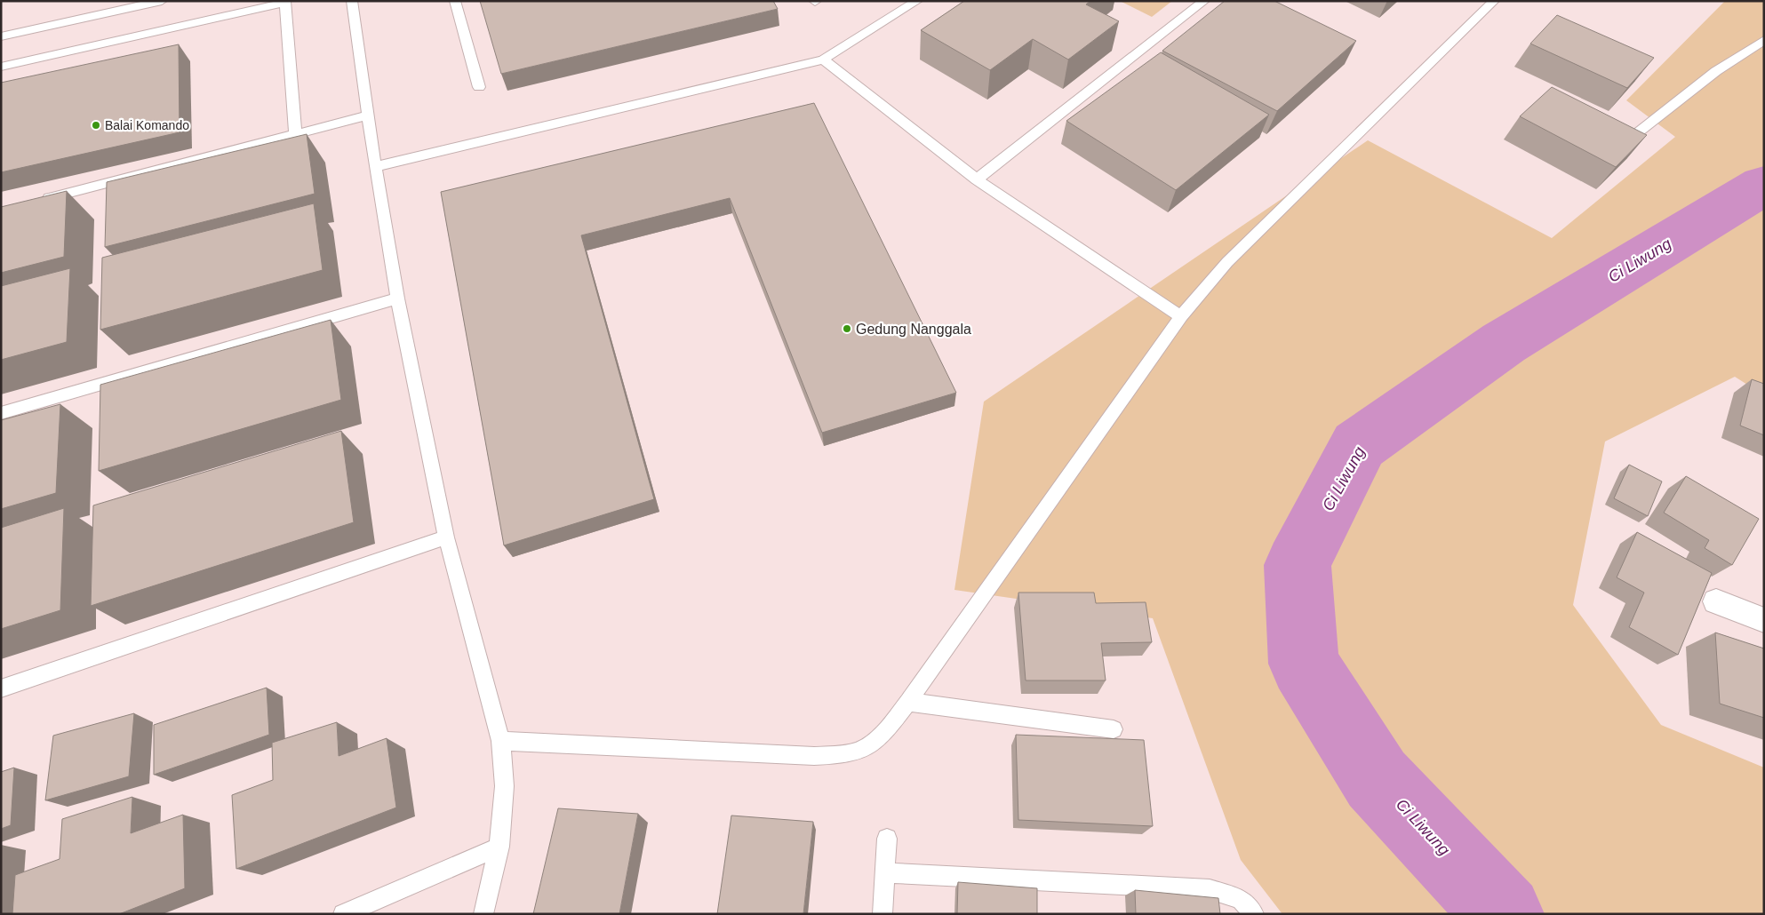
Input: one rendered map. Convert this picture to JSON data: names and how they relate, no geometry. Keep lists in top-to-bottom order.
{
  "water": ["Ci Liwung"],
  "places": ["Balai Komando", "Gedung Nanggala"]
}
